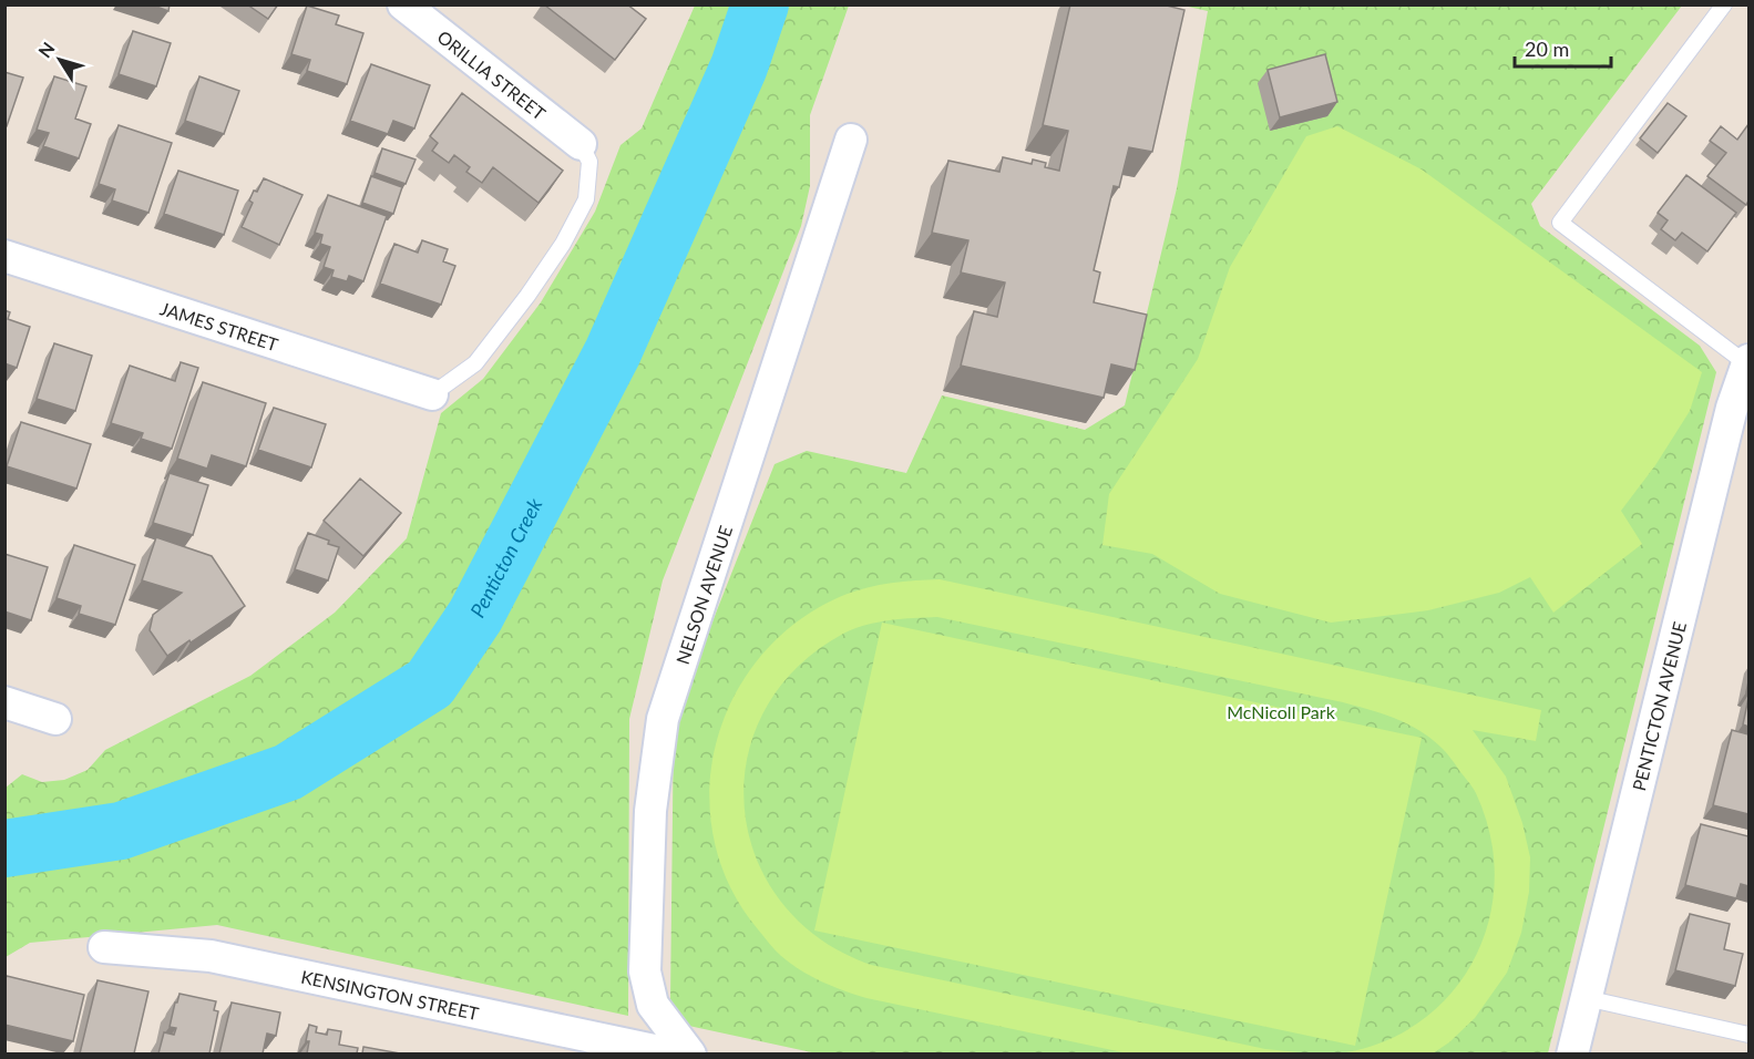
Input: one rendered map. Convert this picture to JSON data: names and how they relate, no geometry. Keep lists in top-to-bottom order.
{
  "streets": {
    "street": [
      "ORILLIA STREET",
      "JAMES STREET",
      "NELSON AVENUE",
      "PENTICTON AVENUE",
      "KENSINGTON STREET"
    ]
  },
  "water": ["Penticton Creek"],
  "parks": ["McNicoll Park"],
  "scale_bar": "20 m",
  "north": "top left"
}
